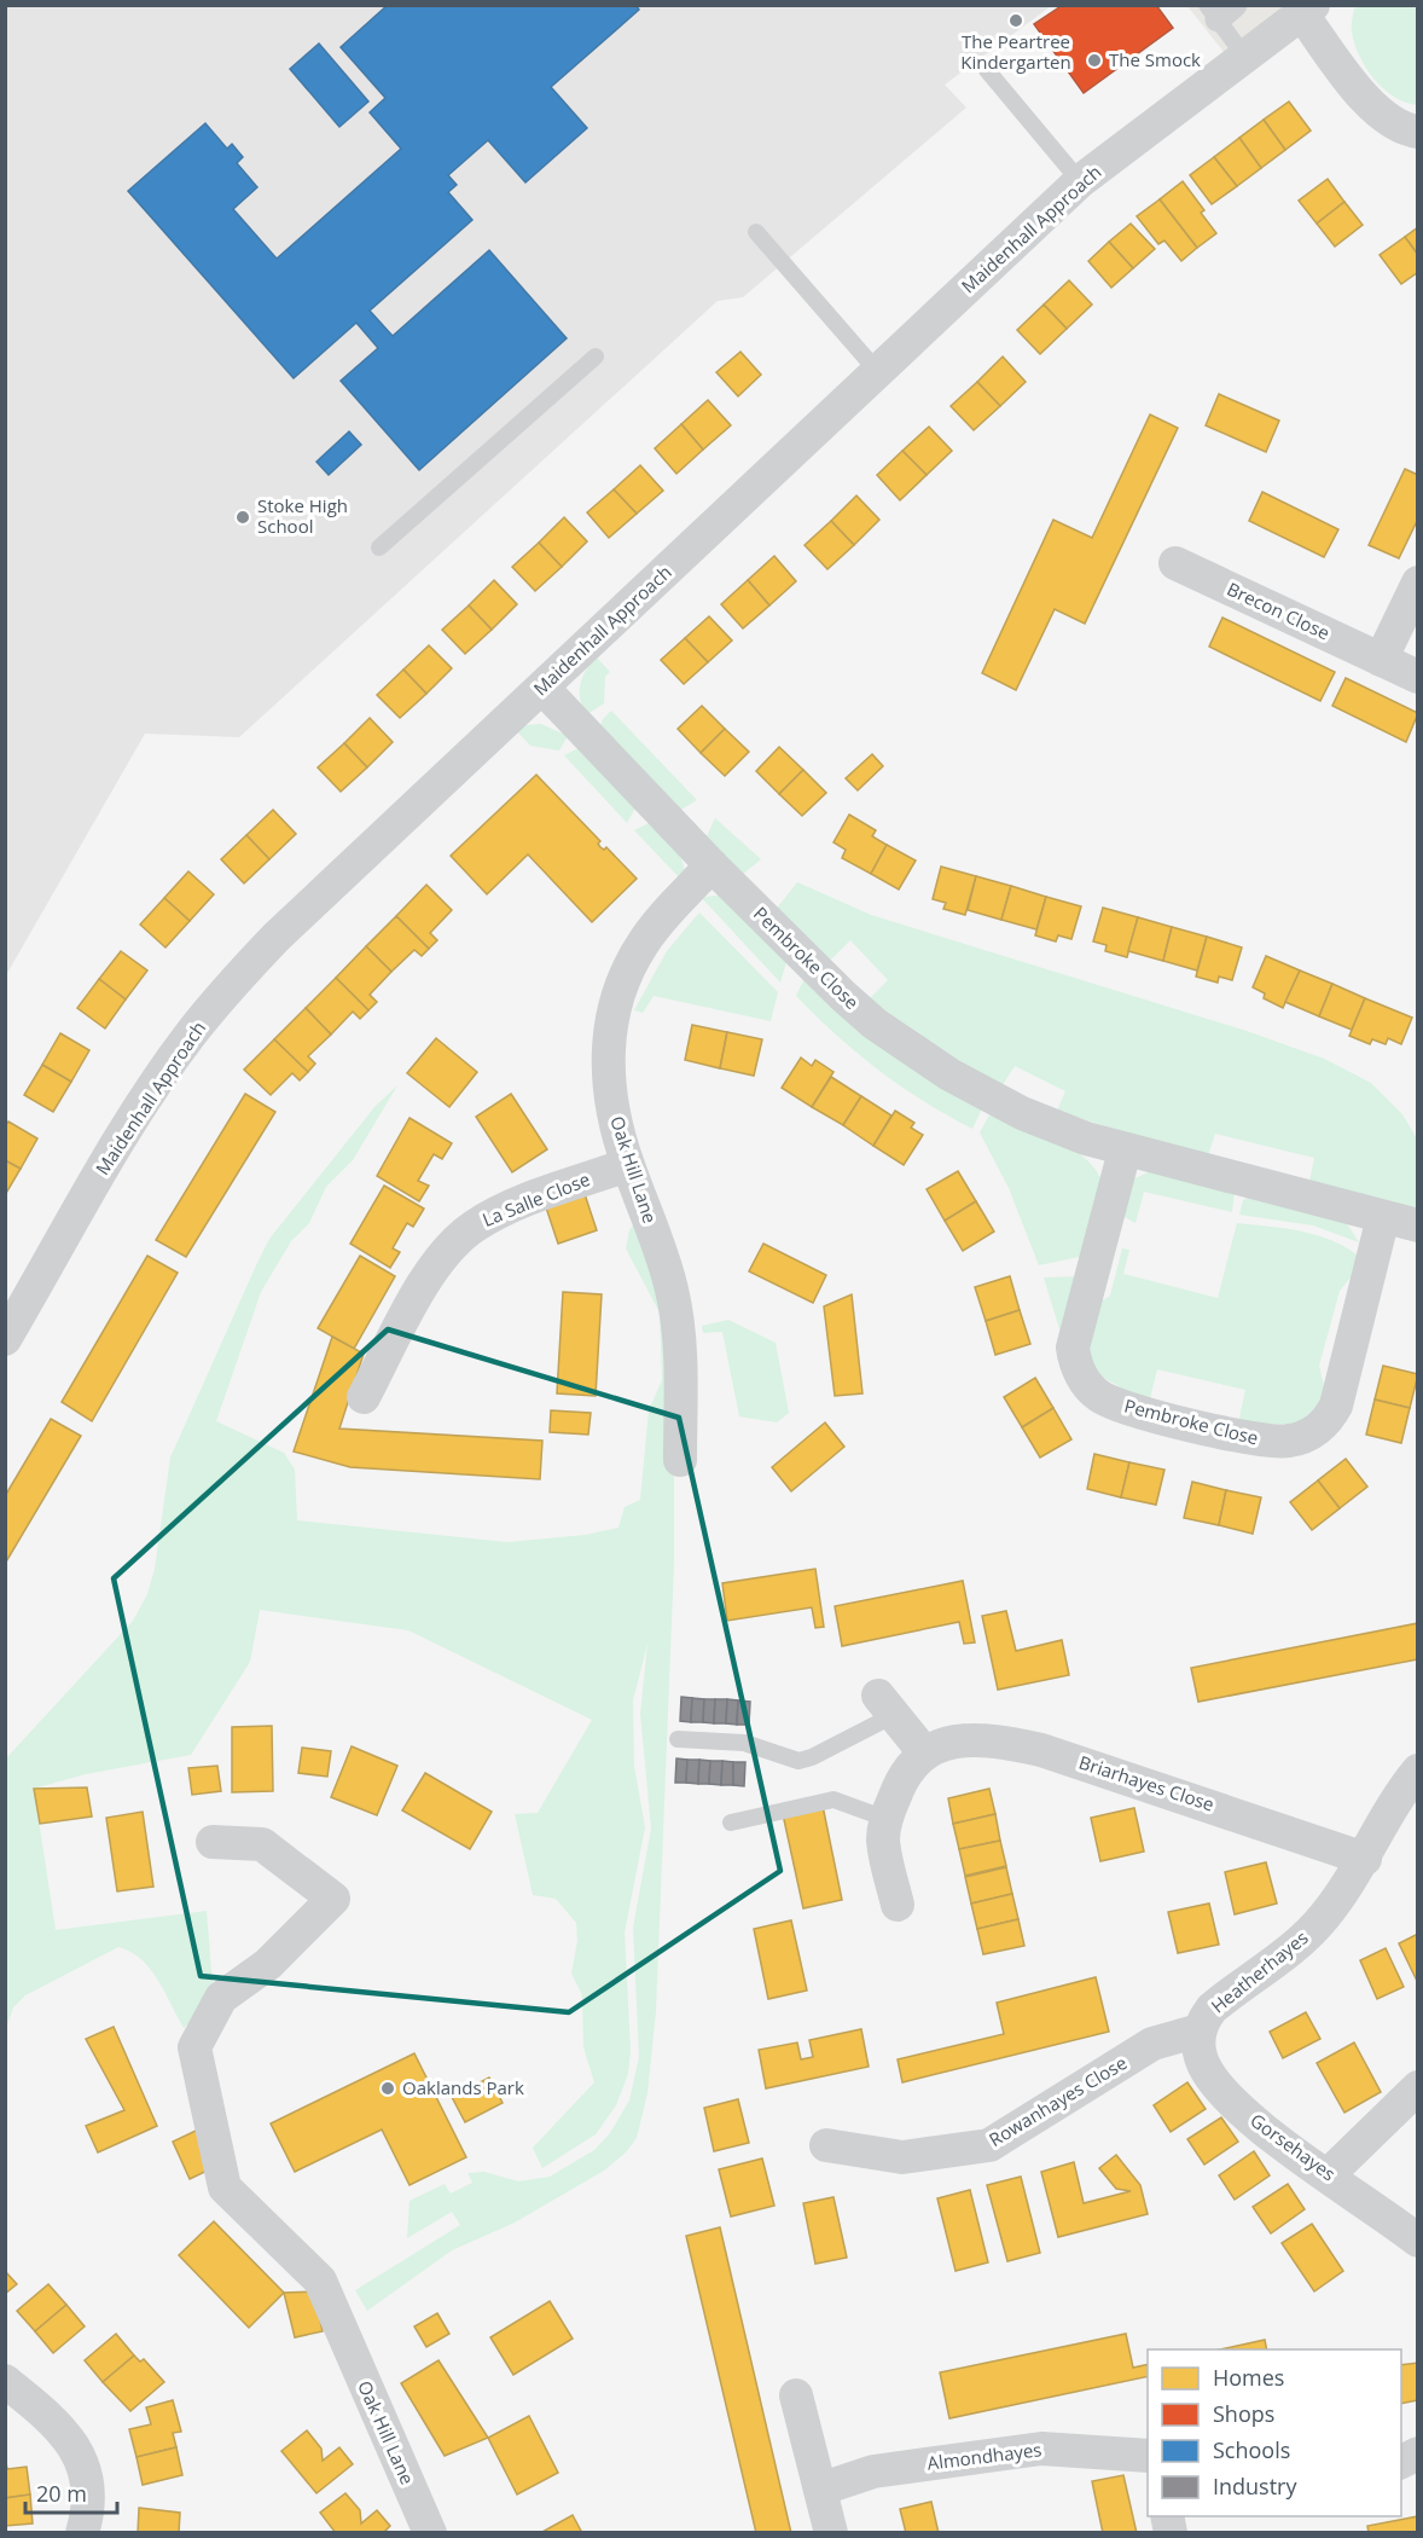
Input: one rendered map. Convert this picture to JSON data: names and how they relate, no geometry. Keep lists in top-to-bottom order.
{
  "streets": {
    "street": [
      "Maidenhall Approach",
      "Brecon Close",
      "Pembroke Close",
      "Oak Hill Lane",
      "La Salle Close",
      "Briarhayes Close",
      "Heatherhayes",
      "Rowanhayes Close",
      "Gorsehayes",
      "Almondhayes"
    ]
  },
  "crossings": [
    ["Maidenhall Approach", "Pembroke Close"],
    ["Pembroke Close", "Oak Hill Lane"],
    ["Oak Hill Lane", "La Salle Close"],
    ["Briarhayes Close", "Heatherhayes"],
    ["Heatherhayes", "Rowanhayes Close"],
    ["Heatherhayes", "Gorsehayes"],
    ["Rowanhayes Close", "Gorsehayes"]
  ],
  "places": [
    "The Peartree Kindergarten",
    "The Smock",
    "Stoke High School",
    "Oaklands Park"
  ],
  "legend": [
    "Homes",
    "Shops",
    "Schools",
    "Industry"
  ],
  "scale_bar": "20 m"
}
